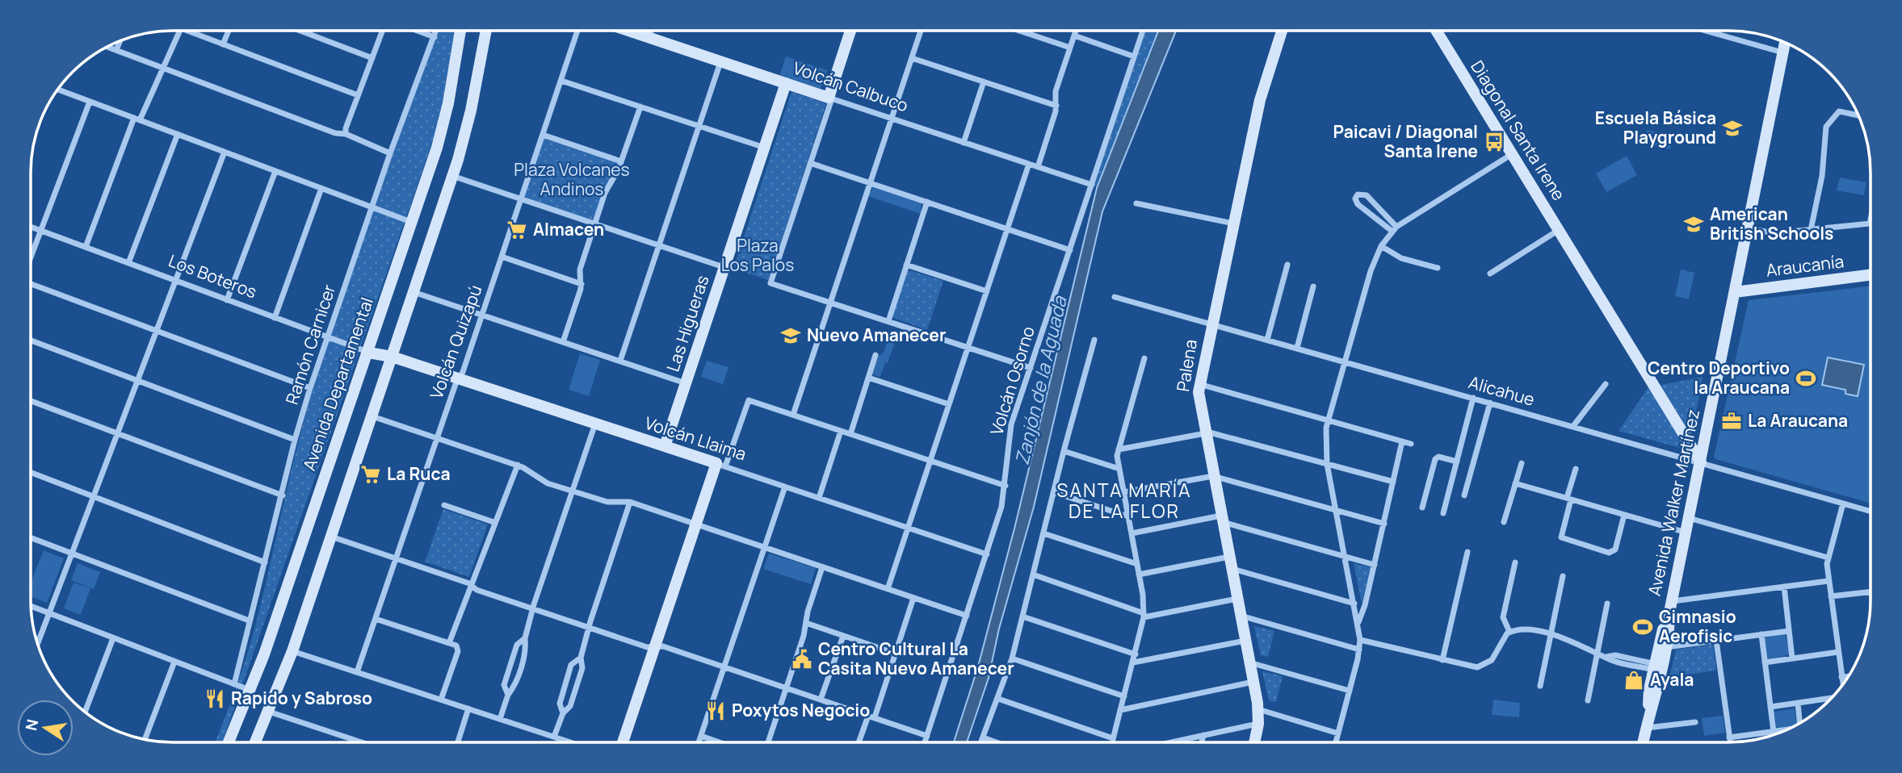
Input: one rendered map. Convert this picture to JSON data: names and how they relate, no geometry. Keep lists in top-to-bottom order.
{
  "streets": {
    "street": [
      "Volcán Calbuco",
      "Diagonal Santa Irene",
      "Araucanía",
      "Los Boteros",
      "Las Higueras",
      "Volcán Quizapú",
      "Ramón Carnicer",
      "Palena",
      "Volcán Osorno",
      "Avenida Departamental",
      "Alicahue",
      "Volcán Llaima",
      "Avenida Walker Martínez"
    ]
  },
  "crossings": [
    ["Volcán Calbuco", "Las Higueras"],
    ["Volcán Calbuco", "Volcán Osorno"],
    ["Diagonal Santa Irene", "Alicahue"],
    ["Diagonal Santa Irene", "Avenida Walker Martínez"],
    ["Araucanía", "Avenida Walker Martínez"],
    ["Los Boteros", "Ramón Carnicer"],
    ["Los Boteros", "Avenida Departamental"],
    ["Los Boteros", "Volcán Llaima"],
    ["Las Higueras", "Volcán Llaima"],
    ["Volcán Quizapú", "Volcán Llaima"],
    ["Palena", "Alicahue"],
    ["Volcán Osorno", "Volcán Llaima"],
    ["Alicahue", "Avenida Walker Martínez"]
  ],
  "districts": ["SANTA MARÍA DE LA FLOR"],
  "water": ["Zanjón de la Aguada"],
  "parks": ["Plaza Volcanes Andinos", "Plaza Los Palos"],
  "places": {
    "school or university": ["Escuela Básica Playground", "American British Schools", "Nuevo Amanecer"],
    "bus stop": ["Paicavi / Diagonal Santa Irene"],
    "supermarket": ["Almacen", "La Ruca"],
    "sports": ["Centro Deportivo la Araucana", "Gimnasio Aerofisic"],
    "office": ["La Araucana"],
    "public building": ["Centro Cultural La Casita Nuevo Amanecer"],
    "shop": ["Ayala"],
    "restaurant": ["Rapido y Sabroso", "Poxytos Negocio"]
  },
  "north": "left"
}
